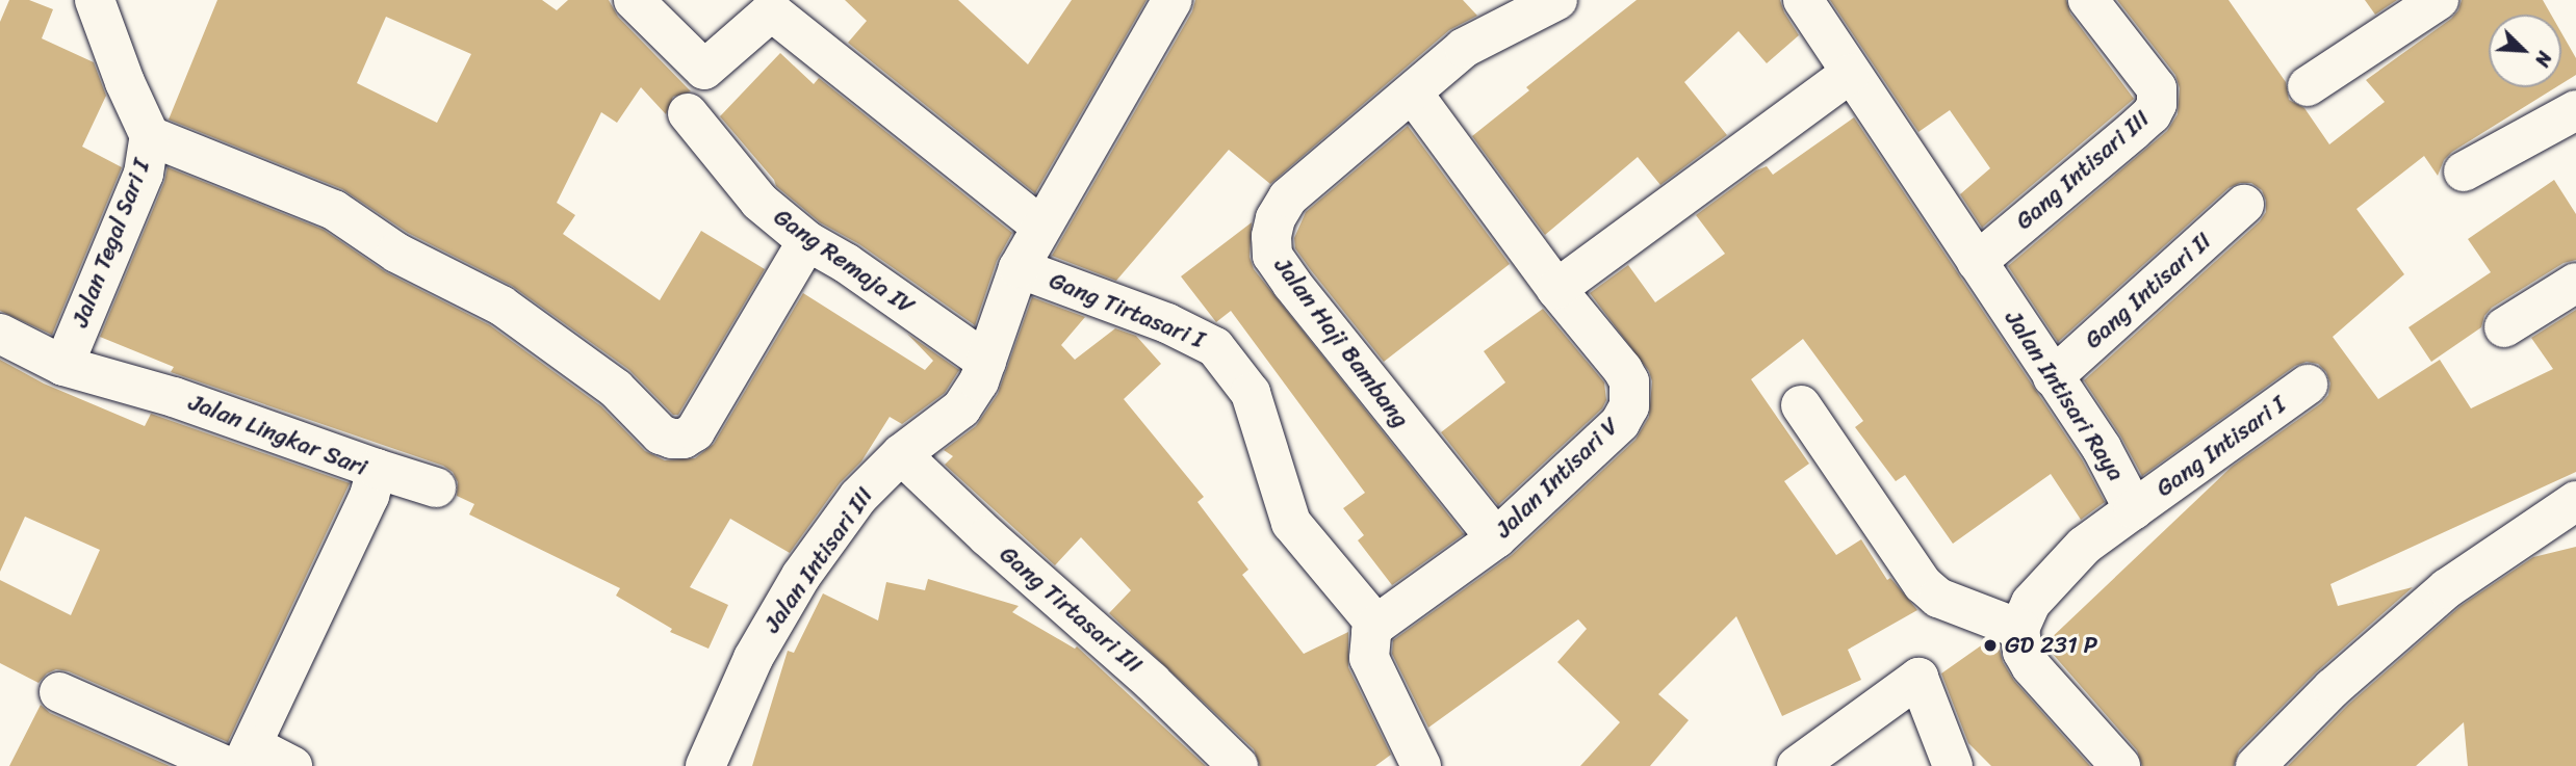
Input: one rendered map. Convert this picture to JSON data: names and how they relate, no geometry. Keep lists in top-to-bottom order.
{
  "streets": {
    "street": [
      "Gang Intisari III",
      "Jalan Tegal Sari I",
      "Gang Remaja IV",
      "Gang Intisari II",
      "Gang Tirtasari I",
      "Jalan Haji Bambang",
      "Jalan Intisari Raya",
      "Jalan Lingkar Sari",
      "Gang Intisari I",
      "Jalan Intisari V",
      "Jalan Intisari III",
      "Gang Tirtasari III"
    ]
  },
  "crossings": [
    ["Gang Intisari III", "Jalan Intisari Raya"],
    ["Jalan Tegal Sari I", "Jalan Lingkar Sari"],
    ["Gang Remaja IV", "Jalan Intisari III"],
    ["Gang Intisari II", "Jalan Intisari Raya"],
    ["Gang Tirtasari I", "Jalan Intisari V"],
    ["Gang Tirtasari I", "Jalan Intisari III"],
    ["Jalan Haji Bambang", "Jalan Intisari V"],
    ["Jalan Intisari Raya", "Gang Intisari I"],
    ["Jalan Intisari III", "Gang Tirtasari III"]
  ],
  "places": ["GD 231 P"],
  "north": "bottom right"
}
